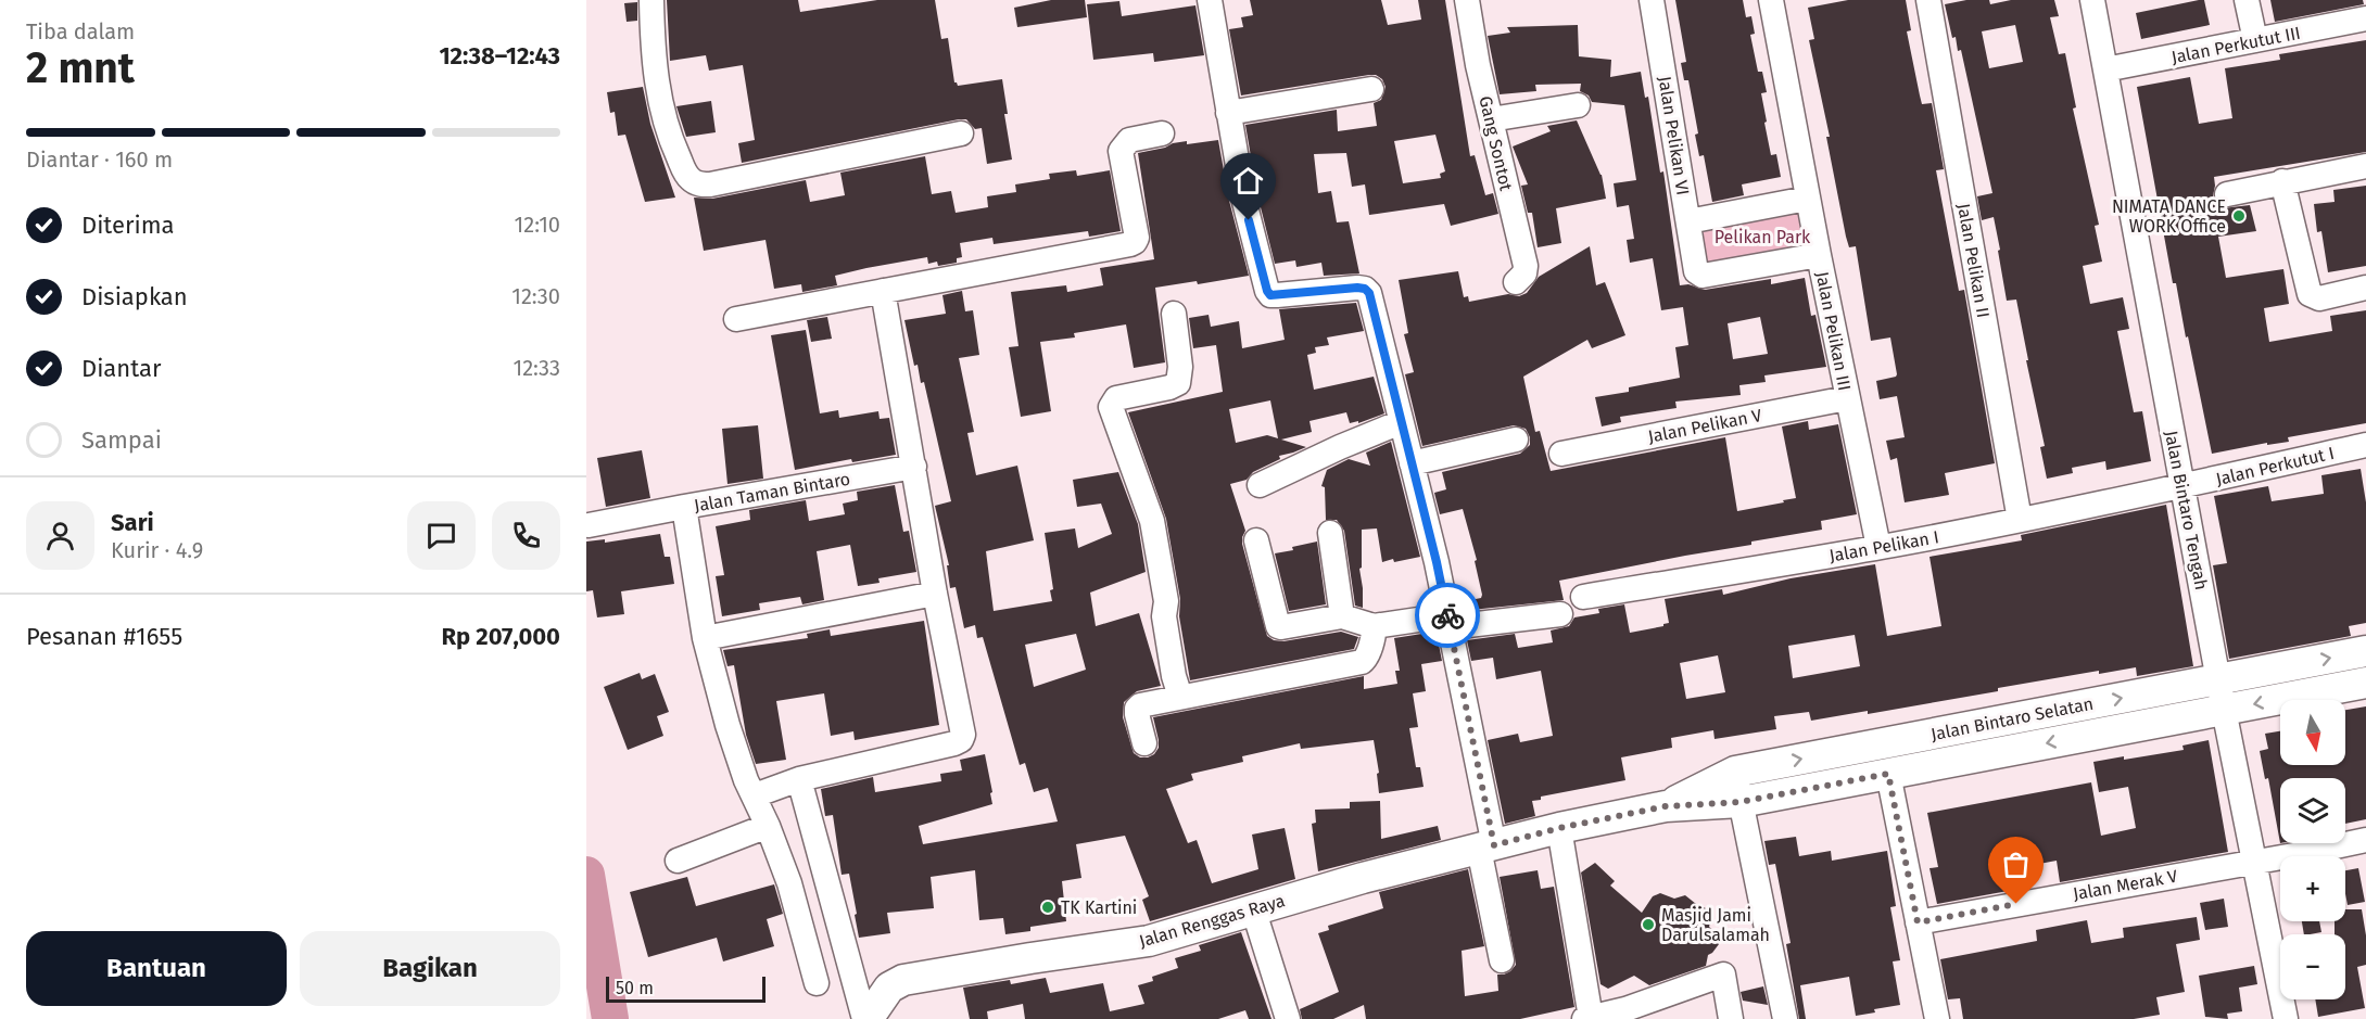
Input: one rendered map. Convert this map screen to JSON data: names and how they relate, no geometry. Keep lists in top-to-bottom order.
{
  "streets": {
    "street": [
      "Jalan Perkutut III",
      "Jalan Pelikan VI",
      "Gang Sontot",
      "Jalan Pelikan II",
      "Jalan Pelikan III",
      "Jalan Pelikan V",
      "Jalan Perkutut I",
      "Jalan Taman Bintaro",
      "Jalan Bintaro Tengah",
      "Jalan Pelikan I",
      "Jalan Bintaro Selatan",
      "Jalan Merak V",
      "Jalan Renggas Raya"
    ]
  },
  "crossings": [
    ["Jalan Perkutut III", "Jalan Bintaro Tengah"],
    ["Jalan Pelikan VI", "Jalan Pelikan III"],
    ["Jalan Pelikan II", "Jalan Pelikan I"],
    ["Jalan Pelikan III", "Jalan Pelikan V"],
    ["Jalan Pelikan III", "Jalan Pelikan I"],
    ["Jalan Perkutut I", "Jalan Bintaro Tengah"],
    ["Jalan Perkutut I", "Jalan Pelikan I"],
    ["Jalan Bintaro Tengah", "Jalan Pelikan I"],
    ["Jalan Bintaro Tengah", "Jalan Bintaro Selatan"],
    ["Jalan Bintaro Tengah", "Jalan Merak V"],
    ["Jalan Bintaro Selatan", "Jalan Renggas Raya"]
  ],
  "parks": ["Pelikan Park"],
  "places": ["NIMATA DANCE WORK Office", "TK Kartini", "Masjid Jami Darulsalamah"],
  "scale_bar": "50 m",
  "north": "bottom",
  "page": {
    "heading": ["2 mnt", "Tiba dalam", "12:38–12:43"],
    "panel": [
      "Sari",
      "Kurir · 4.9",
      "Pesanan #1655",
      "Rp 207,000"
    ],
    "bar": "Diantar · 160 m",
    "list": [
      ["Diterima", "12:10"],
      ["Disiapkan", "12:30"],
      ["Diantar", "12:33"],
      "Sampai"
    ],
    "map_buttons": ["+", "−"],
    "buttons": ["Bantuan", "Bagikan"],
    "scale": "50 m"
  }
}
